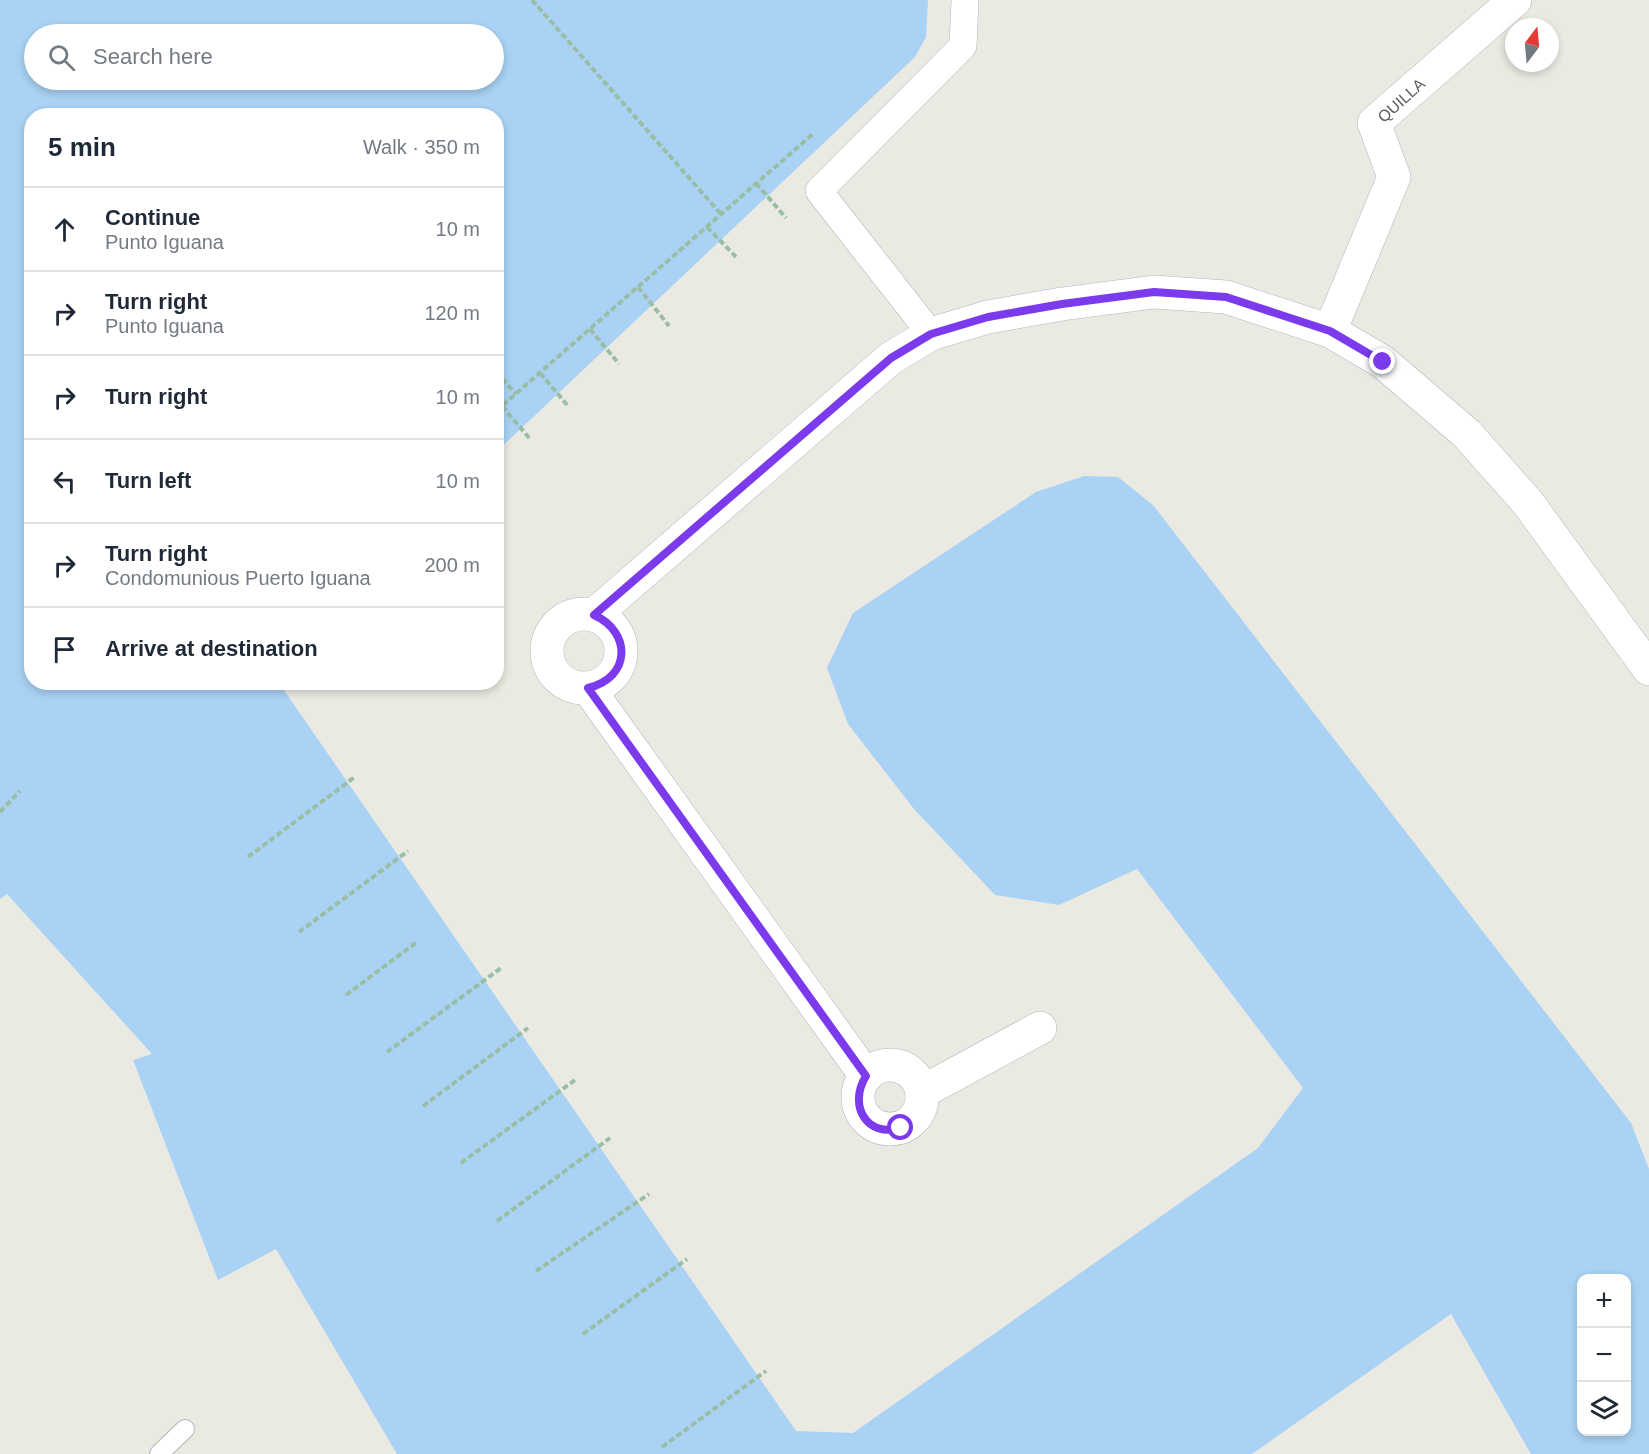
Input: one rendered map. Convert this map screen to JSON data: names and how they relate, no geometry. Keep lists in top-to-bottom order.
{
  "streets": {
    "street": ["QUILLA"]
  },
  "north": "top",
  "page": {
    "search": "Search here",
    "heading": ["5 min", "Walk · 350 m"],
    "list": [
      ["Continue", "Punto Iguana", "10 m"],
      ["Turn right", "Punto Iguana", "120 m"],
      ["Turn right", "10 m"],
      ["Turn left", "10 m"],
      ["Turn right", "Condomunious Puerto Iguana", "200 m"],
      "Arrive at destination"
    ],
    "map_buttons": ["+", "−"]
  }
}
